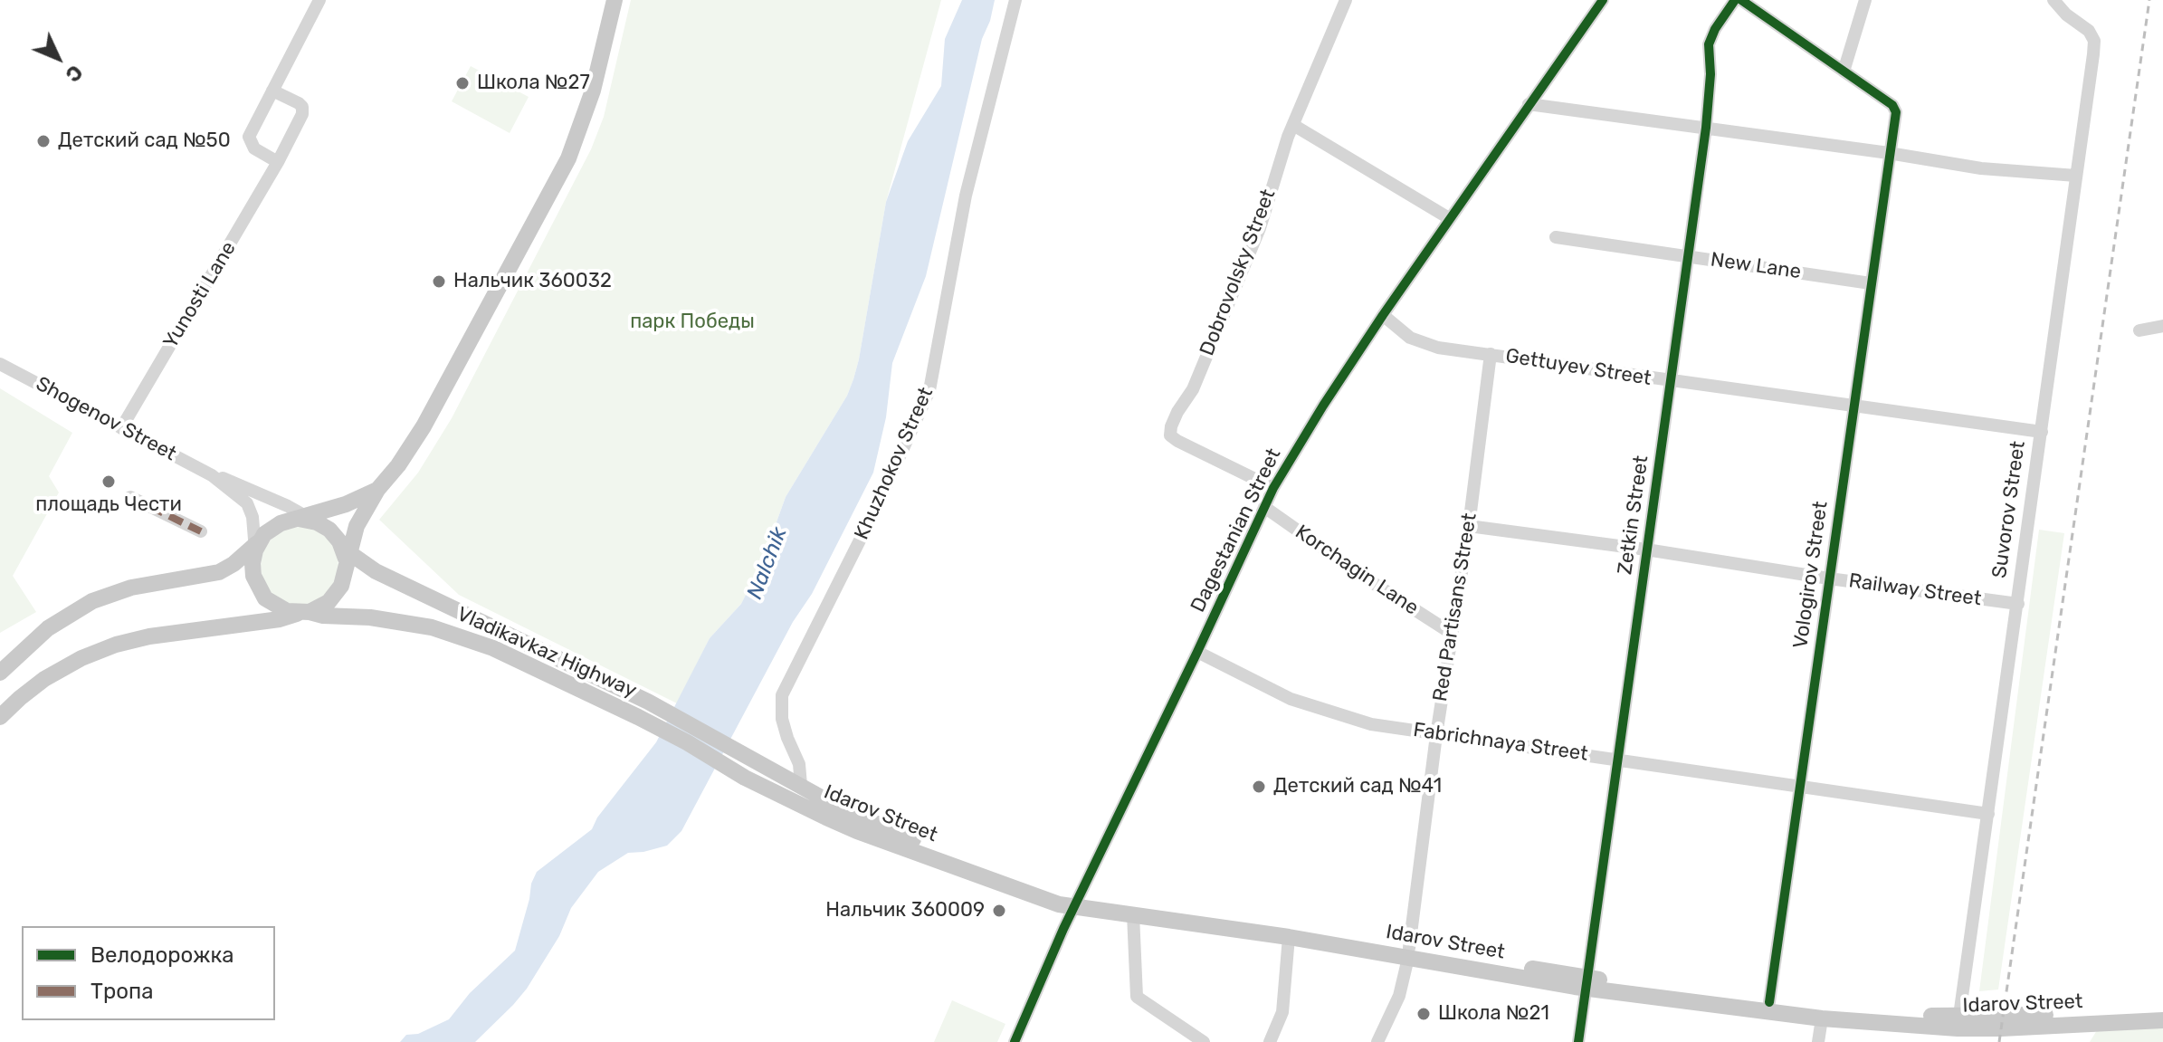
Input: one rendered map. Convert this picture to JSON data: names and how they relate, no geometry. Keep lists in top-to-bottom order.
{
  "streets": {
    "main road": ["Vladikavkaz Highway", "Idarov Street"],
    "street": [
      "New Lane",
      "Dobrovolsky Street",
      "Yunosti Lane",
      "Gettuyev Street",
      "Shogenov Street",
      "Khuzhokov Street",
      "Suvorov Street",
      "Zetkin Street",
      "Dagestanian Street",
      "Korchagin Lane",
      "Vologirov Street",
      "Railway Street",
      "Red Partisans Street",
      "Fabrichnaya Street"
    ]
  },
  "crossings": [
    ["New Lane", "Zetkin Street"],
    ["New Lane", "Vologirov Street"],
    ["Dobrovolsky Street", "Dagestanian Street"],
    ["Yunosti Lane", "Shogenov Street"],
    ["Gettuyev Street", "Suvorov Street"],
    ["Gettuyev Street", "Zetkin Street"],
    ["Gettuyev Street", "Dagestanian Street"],
    ["Gettuyev Street", "Vologirov Street"],
    ["Gettuyev Street", "Red Partisans Street"],
    ["Khuzhokov Street", "Idarov Street"],
    ["Suvorov Street", "Railway Street"],
    ["Suvorov Street", "Fabrichnaya Street"],
    ["Suvorov Street", "Idarov Street"],
    ["Zetkin Street", "Railway Street"],
    ["Zetkin Street", "Fabrichnaya Street"],
    ["Zetkin Street", "Idarov Street"],
    ["Dagestanian Street", "Korchagin Lane"],
    ["Dagestanian Street", "Fabrichnaya Street"],
    ["Dagestanian Street", "Idarov Street"],
    ["Korchagin Lane", "Red Partisans Street"],
    ["Vologirov Street", "Railway Street"],
    ["Vologirov Street", "Fabrichnaya Street"],
    ["Vologirov Street", "Idarov Street"],
    ["Railway Street", "Red Partisans Street"],
    ["Red Partisans Street", "Fabrichnaya Street"],
    ["Red Partisans Street", "Idarov Street"],
    ["Vladikavkaz Highway", "Idarov Street"]
  ],
  "water": ["Nalchik"],
  "parks": ["парк Победы"],
  "places": [
    "Школа №27",
    "Детский сад №50",
    "Нальчик 360032",
    "площадь Чести",
    "Детский сад №41",
    "Нальчик 360009",
    "Школа №21"
  ],
  "legend": ["Велодорожка", "Тропа"],
  "north": "bottom right"
}
